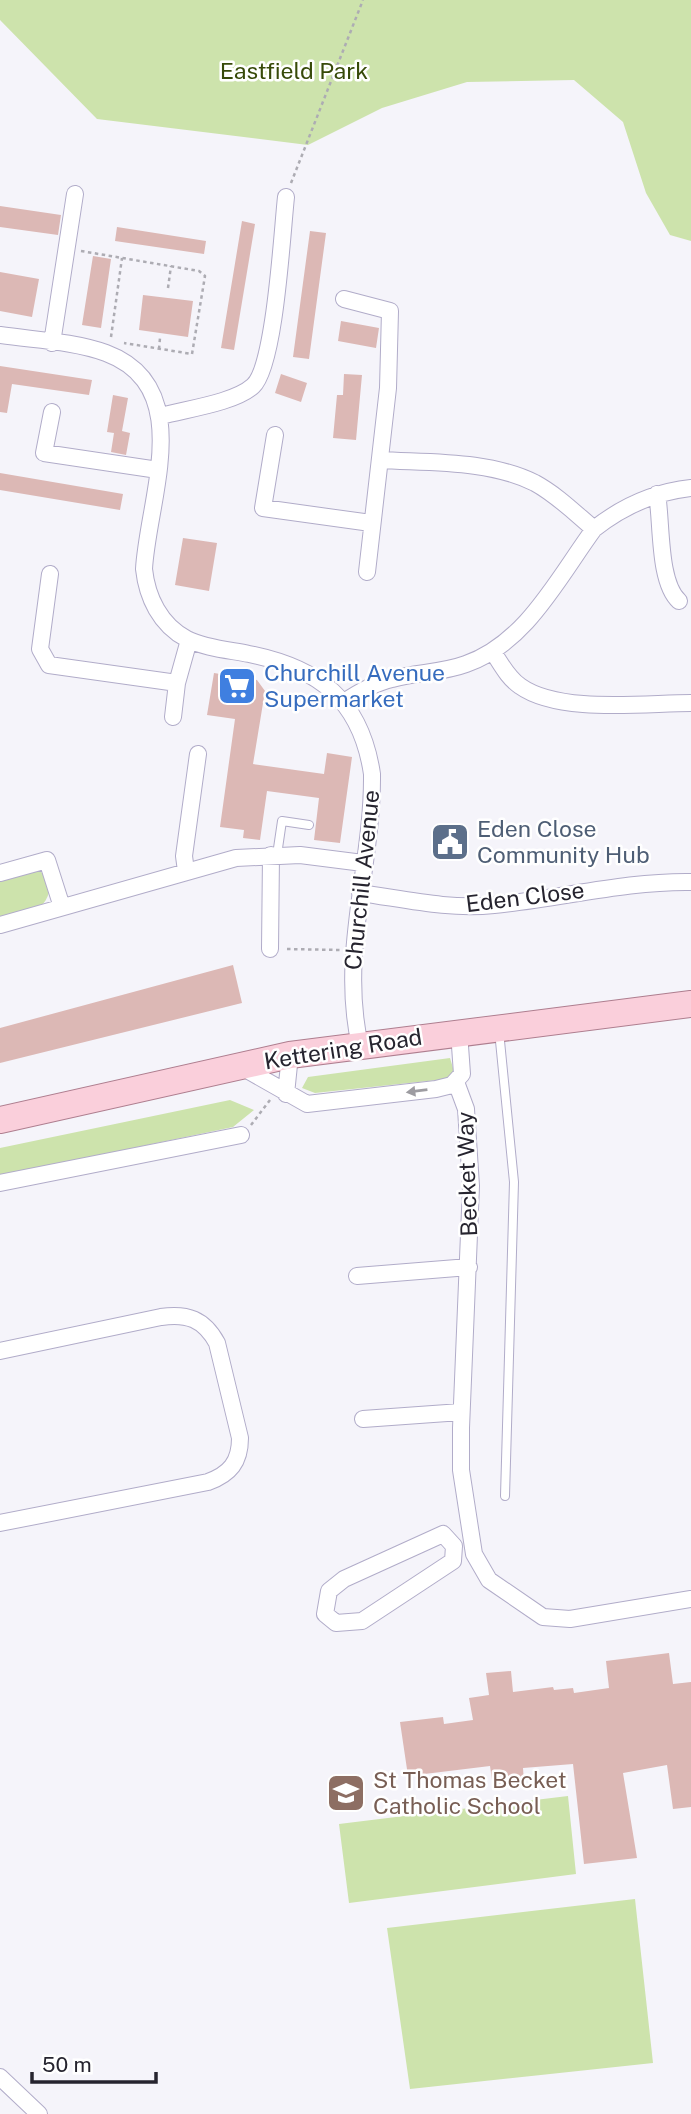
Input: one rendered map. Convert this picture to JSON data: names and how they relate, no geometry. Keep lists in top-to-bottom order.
{
  "streets": {
    "main road": ["Kettering Road"],
    "street": ["Churchill Avenue", "Eden Close", "Becket Way"]
  },
  "crossings": [
    ["Churchill Avenue", "Eden Close"],
    ["Churchill Avenue", "Kettering Road"]
  ],
  "parks": ["Eastfield Park"],
  "places": {
    "supermarket": ["Churchill Avenue Supermarket"],
    "public building": ["Eden Close Community Hub"],
    "school or university": ["St Thomas Becket Catholic School"]
  },
  "scale_bar": "50 m"
}
